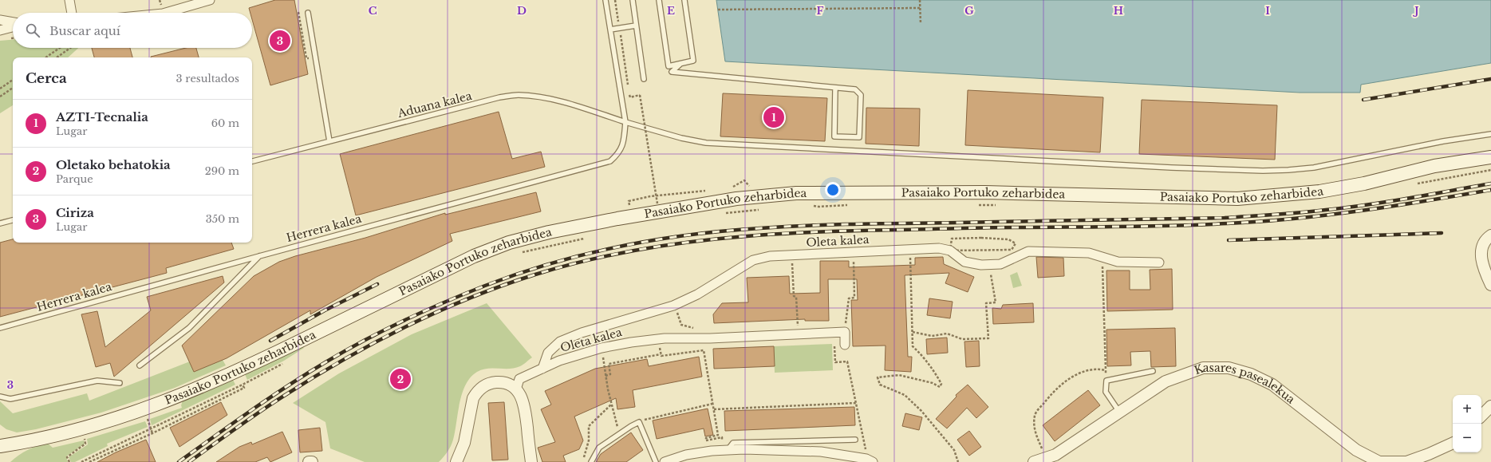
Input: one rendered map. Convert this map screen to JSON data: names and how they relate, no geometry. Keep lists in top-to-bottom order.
{
  "streets": {
    "main road": ["Pasaiako Portuko zeharbidea"],
    "street": ["Oleta kalea", "Kasares pasealekua"],
    "lane": ["Aduana kalea", "Herrera kalea"]
  },
  "crossings": [
    ["Aduana kalea", "Herrera kalea"]
  ],
  "page": {
    "search": "Buscar aquí",
    "pins": ["3", "1", "2"],
    "heading": ["Cerca", "3 resultados"],
    "list": [
      {
        "mark": "1",
        "name": "AZTI-Tecnalia",
        "note": "Lugar",
        "value": "60 m"
      },
      {
        "mark": "2",
        "name": "Oletako behatokia",
        "note": "Parque",
        "value": "290 m"
      },
      {
        "mark": "3",
        "name": "Ciriza",
        "note": "Lugar",
        "value": "350 m"
      }
    ],
    "map_buttons": ["+", "−"]
  },
  "grid": {
    "columns": [
      "C",
      "D",
      "E",
      "F",
      "G",
      "H",
      "I",
      "J"
    ],
    "rows": ["3"]
  }
}
